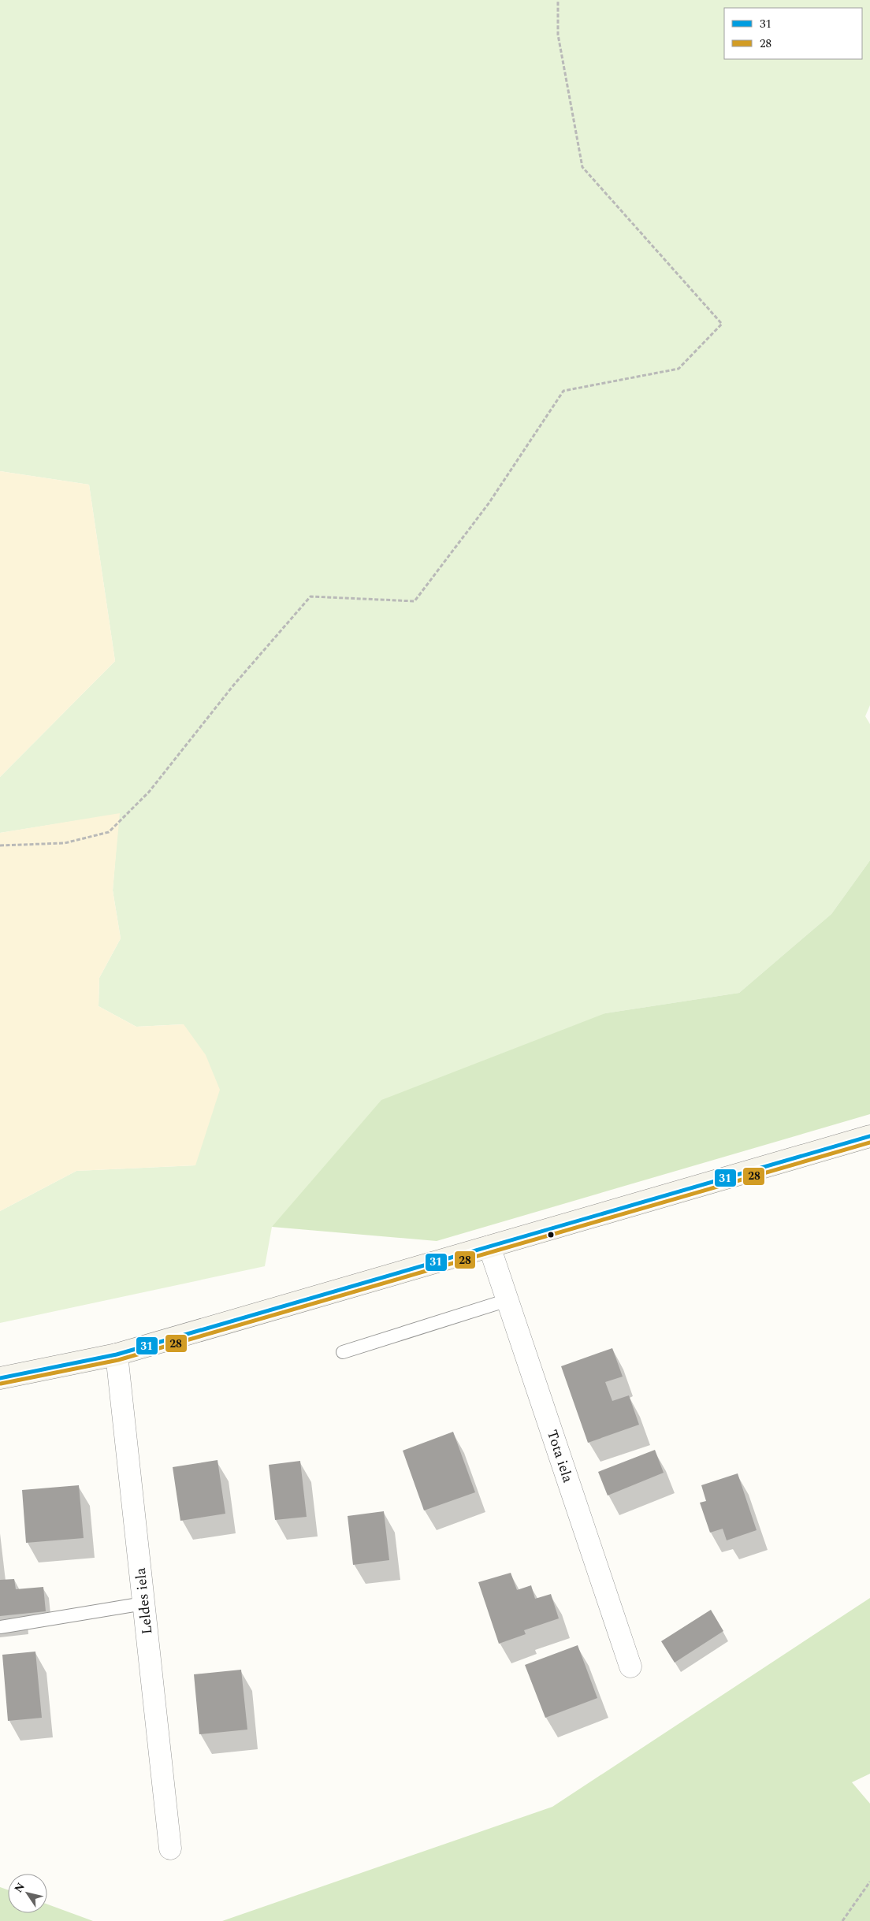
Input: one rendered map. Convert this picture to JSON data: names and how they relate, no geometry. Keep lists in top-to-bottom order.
{
  "streets": {
    "street": ["Tota iela", "Leldes iela"]
  },
  "lines": ["transit line 31", "transit line 28"],
  "legend": ["31", "28"],
  "north": "top left"
}
